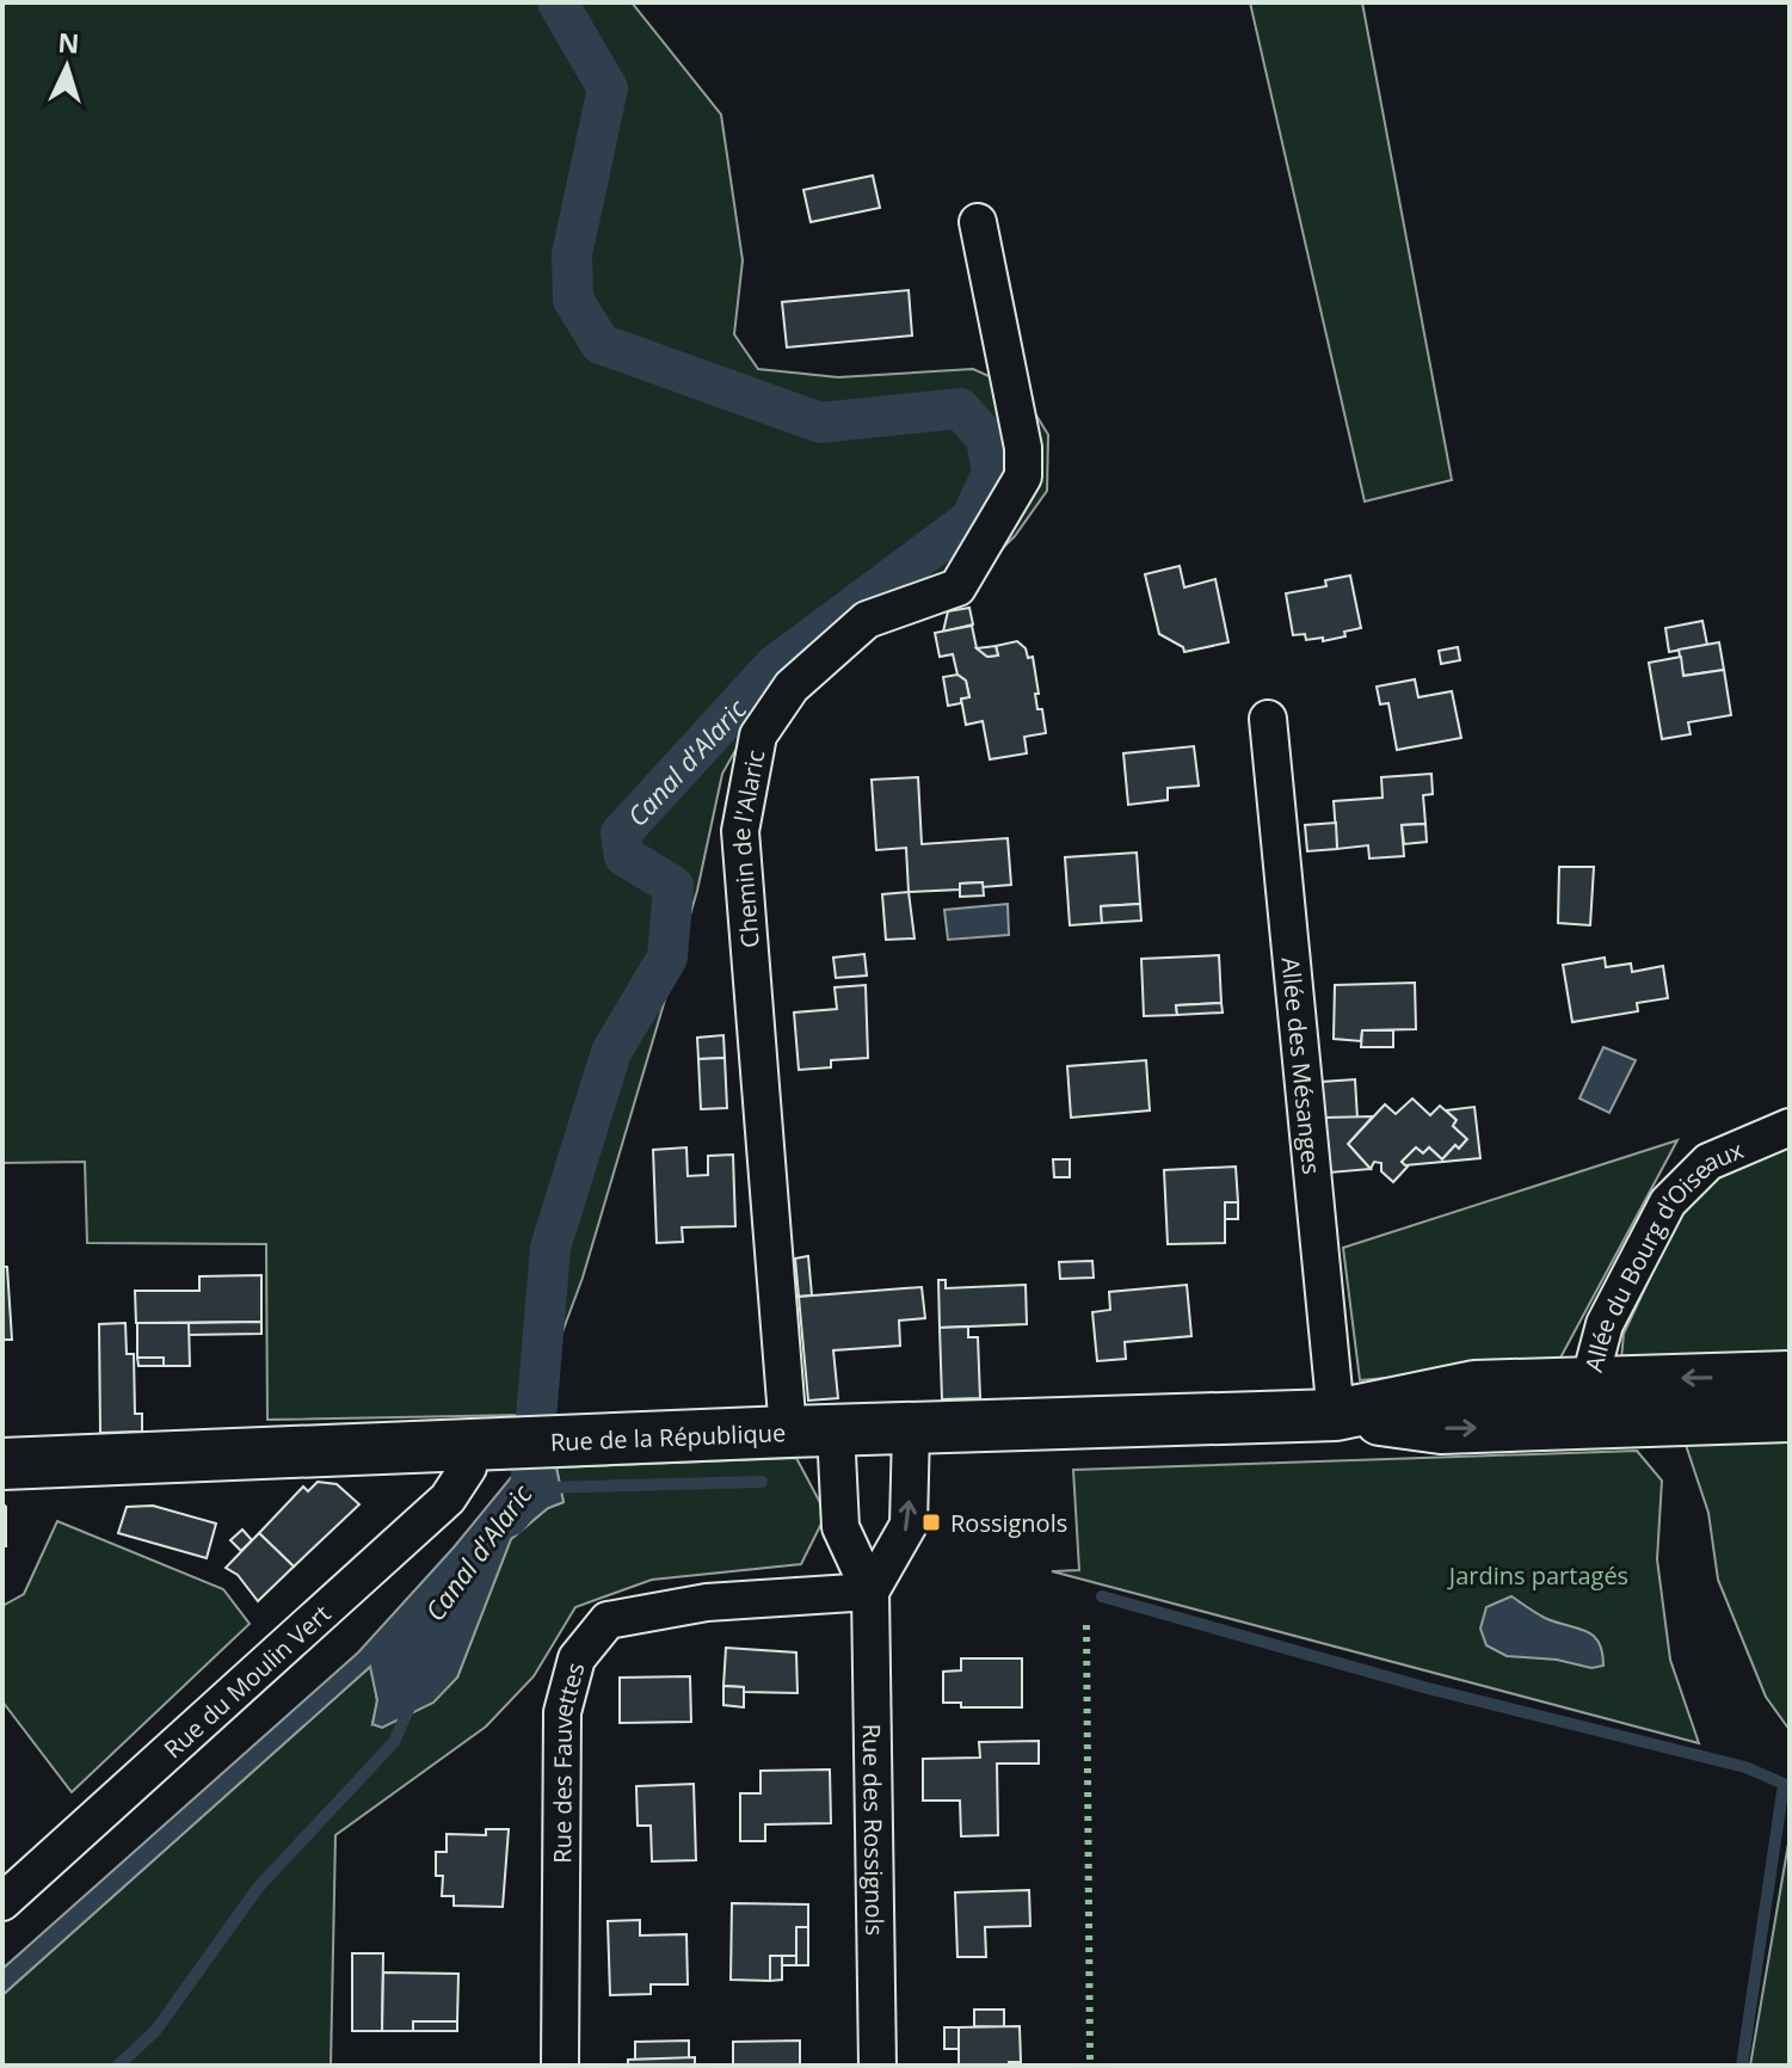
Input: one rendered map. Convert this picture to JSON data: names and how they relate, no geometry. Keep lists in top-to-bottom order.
{
  "streets": {
    "street": [
      "Chemin de l'Alaric",
      "Allée des Mésanges",
      "Allée du Bourg d'Oiseaux",
      "Rue de la République",
      "Rue du Moulin Vert",
      "Rue des Fauvettes",
      "Rue des Rossignols"
    ]
  },
  "crossings": [
    ["Chemin de l'Alaric", "Rue de la République"],
    ["Chemin de l'Alaric", "Rue des Rossignols"],
    ["Allée des Mésanges", "Rue de la République"],
    ["Allée du Bourg d'Oiseaux", "Rue de la République"],
    ["Rue de la République", "Rue du Moulin Vert"],
    ["Rue de la République", "Rue des Rossignols"],
    ["Rue des Fauvettes", "Rue des Rossignols"]
  ],
  "water": ["Canal d'Alaric"],
  "parks": ["Jardins partagés"],
  "places": {
    "transit": ["Rossignols"]
  },
  "north": "top"
}
